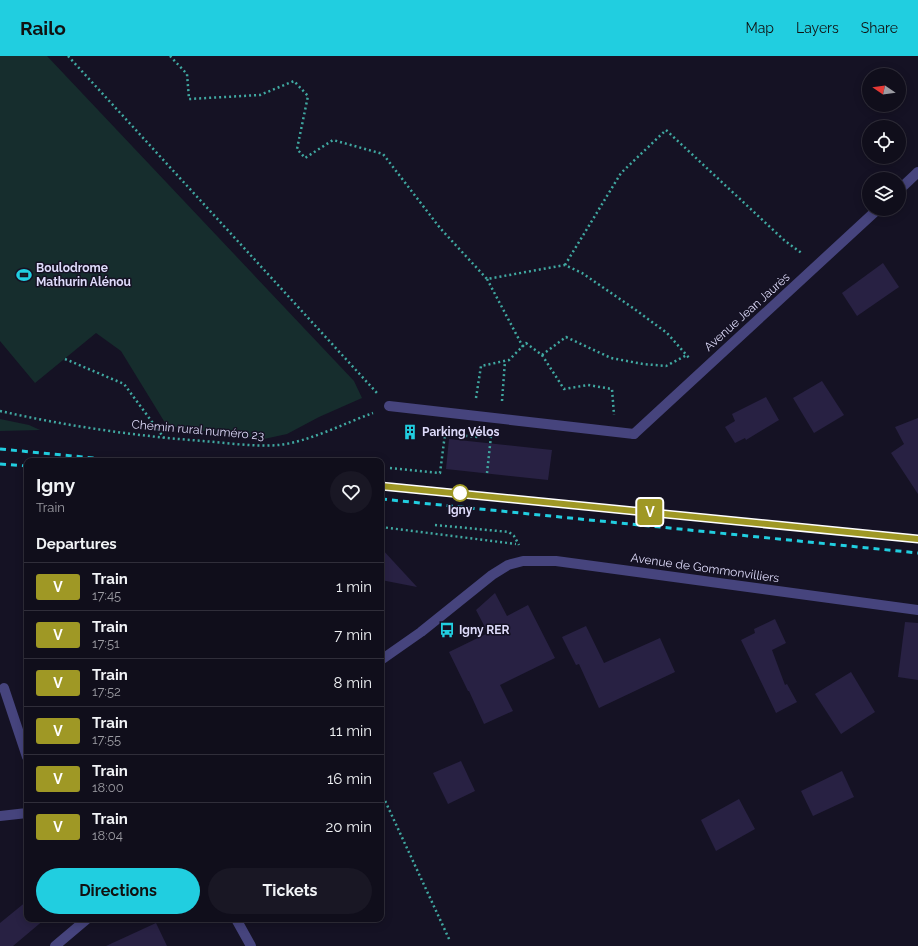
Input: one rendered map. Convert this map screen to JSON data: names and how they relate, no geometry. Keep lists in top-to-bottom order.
{
  "streets": {
    "street": ["Avenue Jean Jaurès", "Avenue de Gommonvilliers"],
    "path": ["Chemin rural numéro 23"]
  },
  "places": {
    "sports": ["Boulodrome Mathurin Alénou"],
    "building": ["Parking Vélos"],
    "other": ["Igny"],
    "bus stop": ["Igny RER"]
  },
  "north": "left",
  "page": {
    "header": "Railo",
    "nav": ["Map", "Layers", "Share"],
    "on_map": "V",
    "heading": [
      ["Igny", "Train"],
      "Departures"
    ],
    "list": [
      {
        "mark": "V",
        "name": "Train",
        "note": "17:45",
        "value": "1 min"
      },
      {
        "mark": "V",
        "name": "Train",
        "note": "17:51",
        "value": "7 min"
      },
      {
        "mark": "V",
        "name": "Train",
        "note": "17:52",
        "value": "8 min"
      },
      {
        "mark": "V",
        "name": "Train",
        "note": "17:55",
        "value": "11 min"
      },
      {
        "mark": "V",
        "name": "Train",
        "note": "18:00",
        "value": "16 min"
      },
      {
        "mark": "V",
        "name": "Train",
        "note": "18:04",
        "value": "20 min"
      }
    ],
    "buttons": ["Directions", "Tickets"]
  }
}
